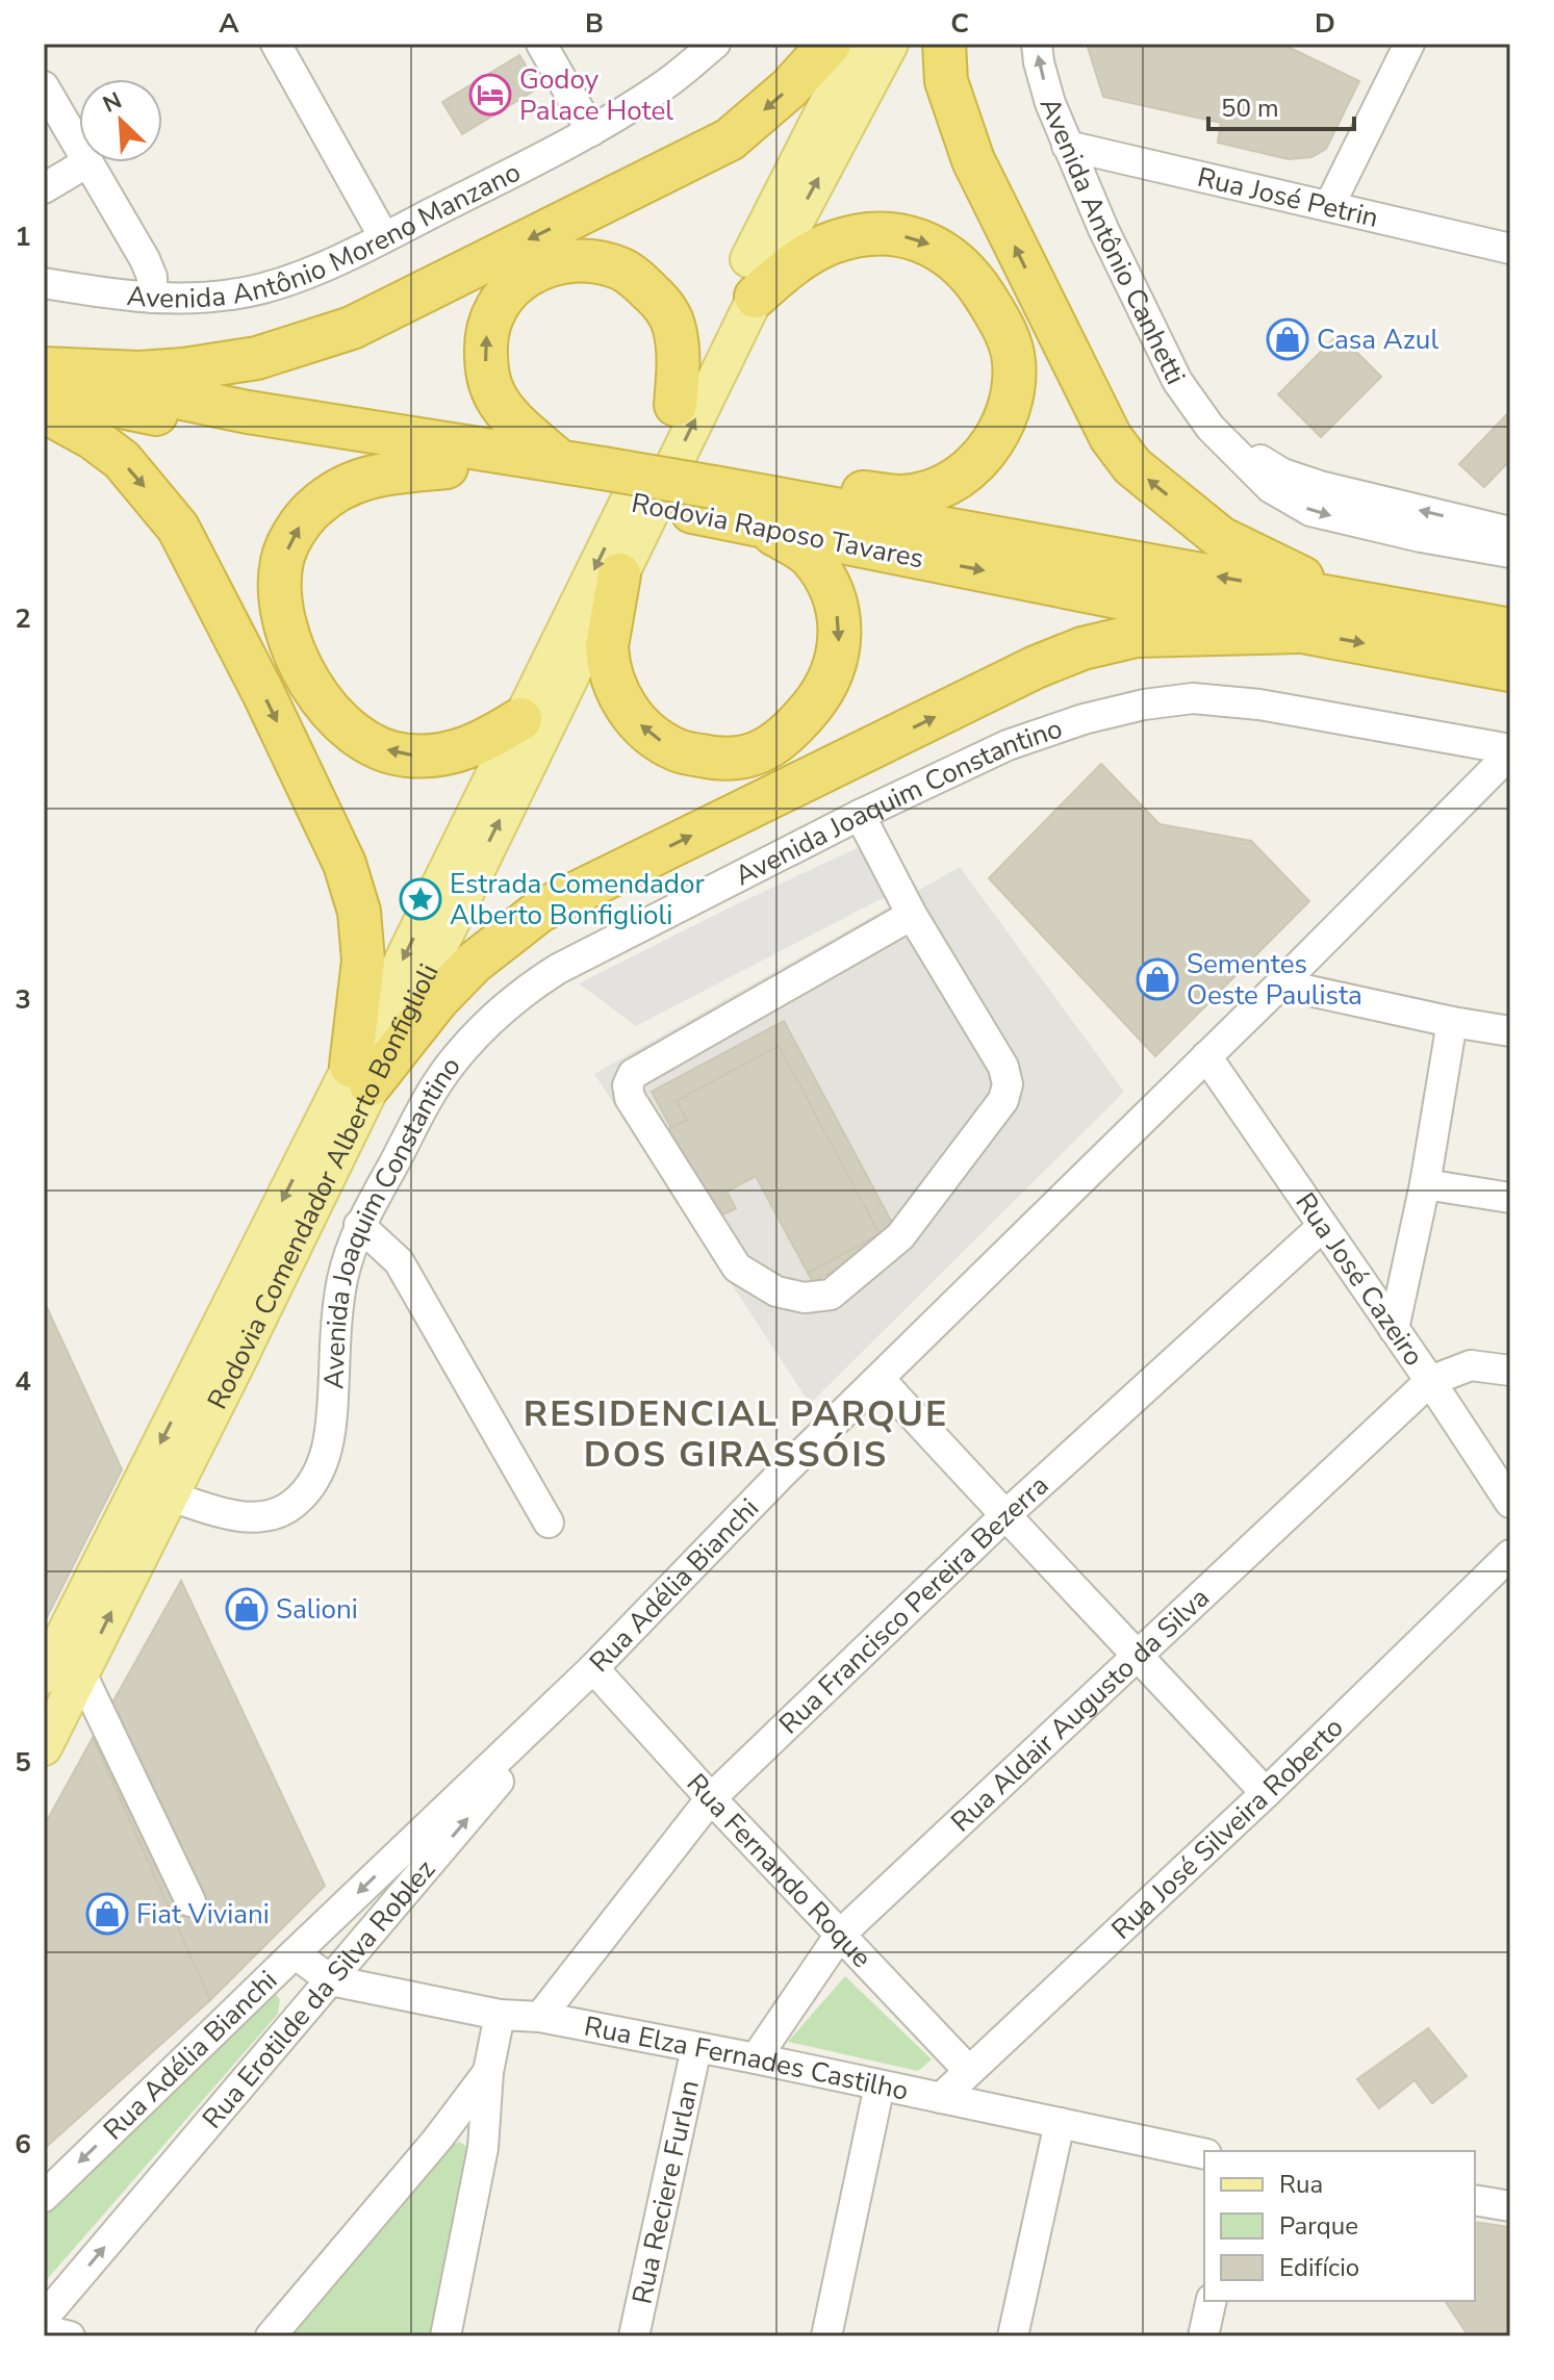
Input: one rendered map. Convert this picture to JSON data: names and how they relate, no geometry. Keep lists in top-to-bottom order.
{
  "streets": {
    "highway": ["Rodovia Raposo Tavares"],
    "main road": ["Rodovia Comendador Alberto Bonfiglioli"],
    "street": [
      "Rua José Petrin",
      "Avenida Antônio Moreno Manzano",
      "Avenida Antônio Canhetti",
      "Avenida Joaquim Constantino",
      "Rua José Cazeiro",
      "Rua Adélia Bianchi",
      "Rua Francisco Pereira Bezerra",
      "Rua Aldair Augusto da Silva",
      "Rua José Silveira Roberto",
      "Rua Fernando Roque",
      "Rua Erotilde da Silva Roblez",
      "Rua Elza Fernades Castilho",
      "Rua Reciere Furlan"
    ]
  },
  "crossings": [
    ["Rua José Petrin", "Avenida Antônio Canhetti"],
    ["Avenida Joaquim Constantino", "Rodovia Comendador Alberto Bonfiglioli"],
    ["Avenida Joaquim Constantino", "Rua Adélia Bianchi"],
    ["Rua José Cazeiro", "Rua Adélia Bianchi"],
    ["Rua José Cazeiro", "Rua Francisco Pereira Bezerra"],
    ["Rua José Cazeiro", "Rua Aldair Augusto da Silva"],
    ["Rua Adélia Bianchi", "Rua Fernando Roque"],
    ["Rua Adélia Bianchi", "Rua Erotilde da Silva Roblez"],
    ["Rua Adélia Bianchi", "Rua Elza Fernades Castilho"],
    ["Rua Francisco Pereira Bezerra", "Rua Fernando Roque"],
    ["Rua Francisco Pereira Bezerra", "Rua Elza Fernades Castilho"],
    ["Rua Aldair Augusto da Silva", "Rua Fernando Roque"],
    ["Rua Aldair Augusto da Silva", "Rua Elza Fernades Castilho"],
    ["Rua José Silveira Roberto", "Rua Fernando Roque"],
    ["Rua José Silveira Roberto", "Rua Elza Fernades Castilho"],
    ["Rua Fernando Roque", "Rua Erotilde da Silva Roblez"],
    ["Rua Erotilde da Silva Roblez", "Rua Elza Fernades Castilho"],
    ["Rua Elza Fernades Castilho", "Rua Reciere Furlan"]
  ],
  "districts": ["RESIDENCIAL PARQUE DOS GIRASSÓIS"],
  "places": {
    "hotel": ["Godoy Palace Hotel"],
    "shop": [
      "Casa Azul",
      "Sementes Oeste Paulista",
      "Salioni",
      "Fiat Viviani"
    ],
    "place": ["Estrada Comendador Alberto Bonfiglioli"]
  },
  "legend": ["Rua", "Parque", "Edifício"],
  "scale_bar": "50 m",
  "north": "top left",
  "grid": {
    "columns": [
      "A",
      "B",
      "C",
      "D"
    ],
    "rows": [
      "1",
      "2",
      "3",
      "4",
      "5",
      "6"
    ]
  }
}
